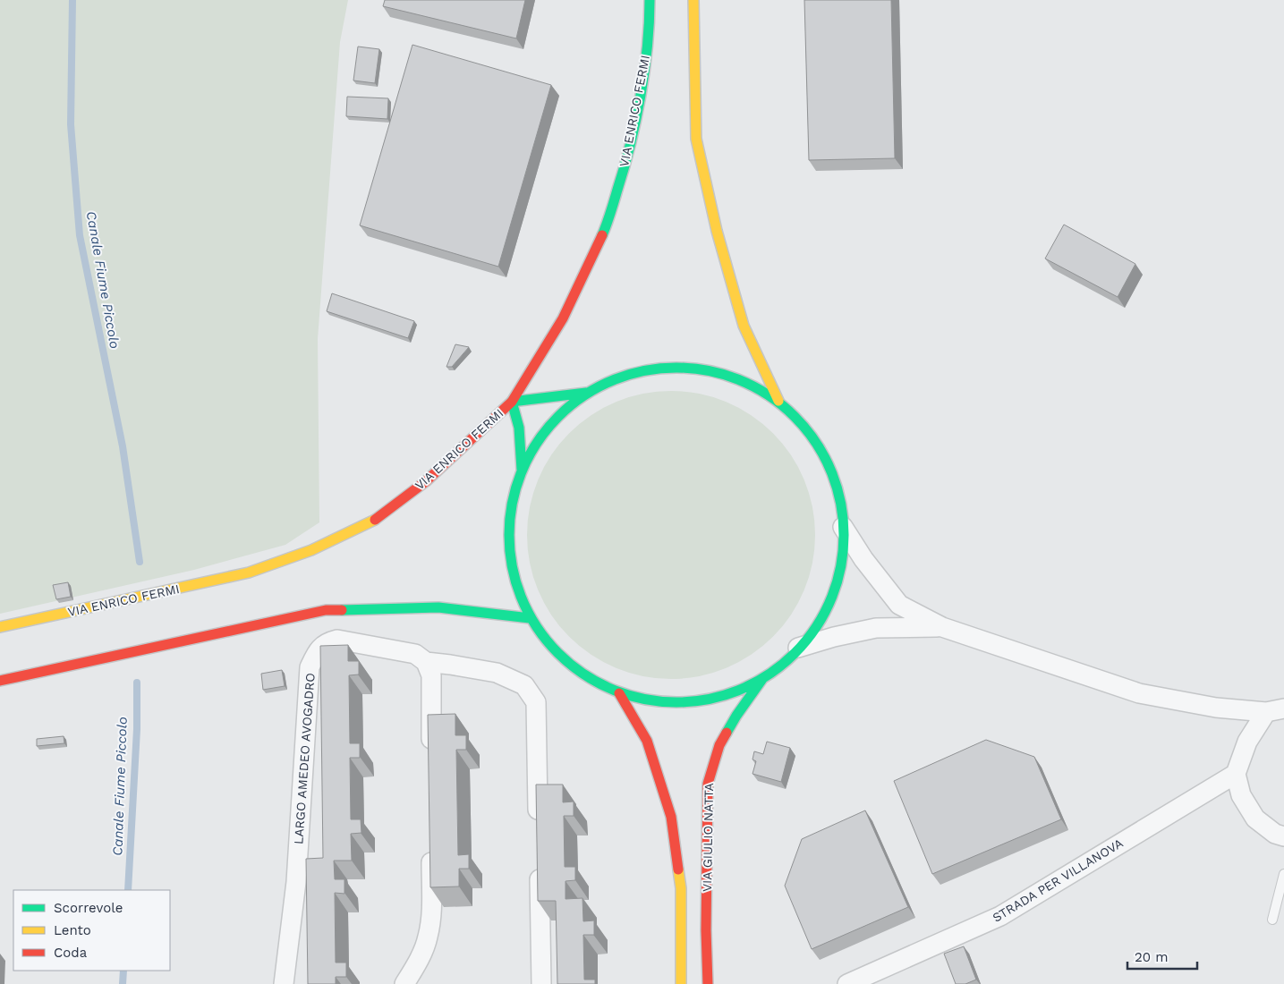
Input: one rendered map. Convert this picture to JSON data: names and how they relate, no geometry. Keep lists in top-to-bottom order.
{
  "streets": {
    "main road": ["VIA ENRICO FERMI", "VIA GIULIO NATTA"],
    "street": ["LARGO AMEDEO AVOGADRO", "STRADA PER VILLANOVA"]
  },
  "water": ["Canale Fiume Piccolo"],
  "legend": ["Scorrevole", "Lento", "Coda"],
  "scale_bar": "20 m"
}
